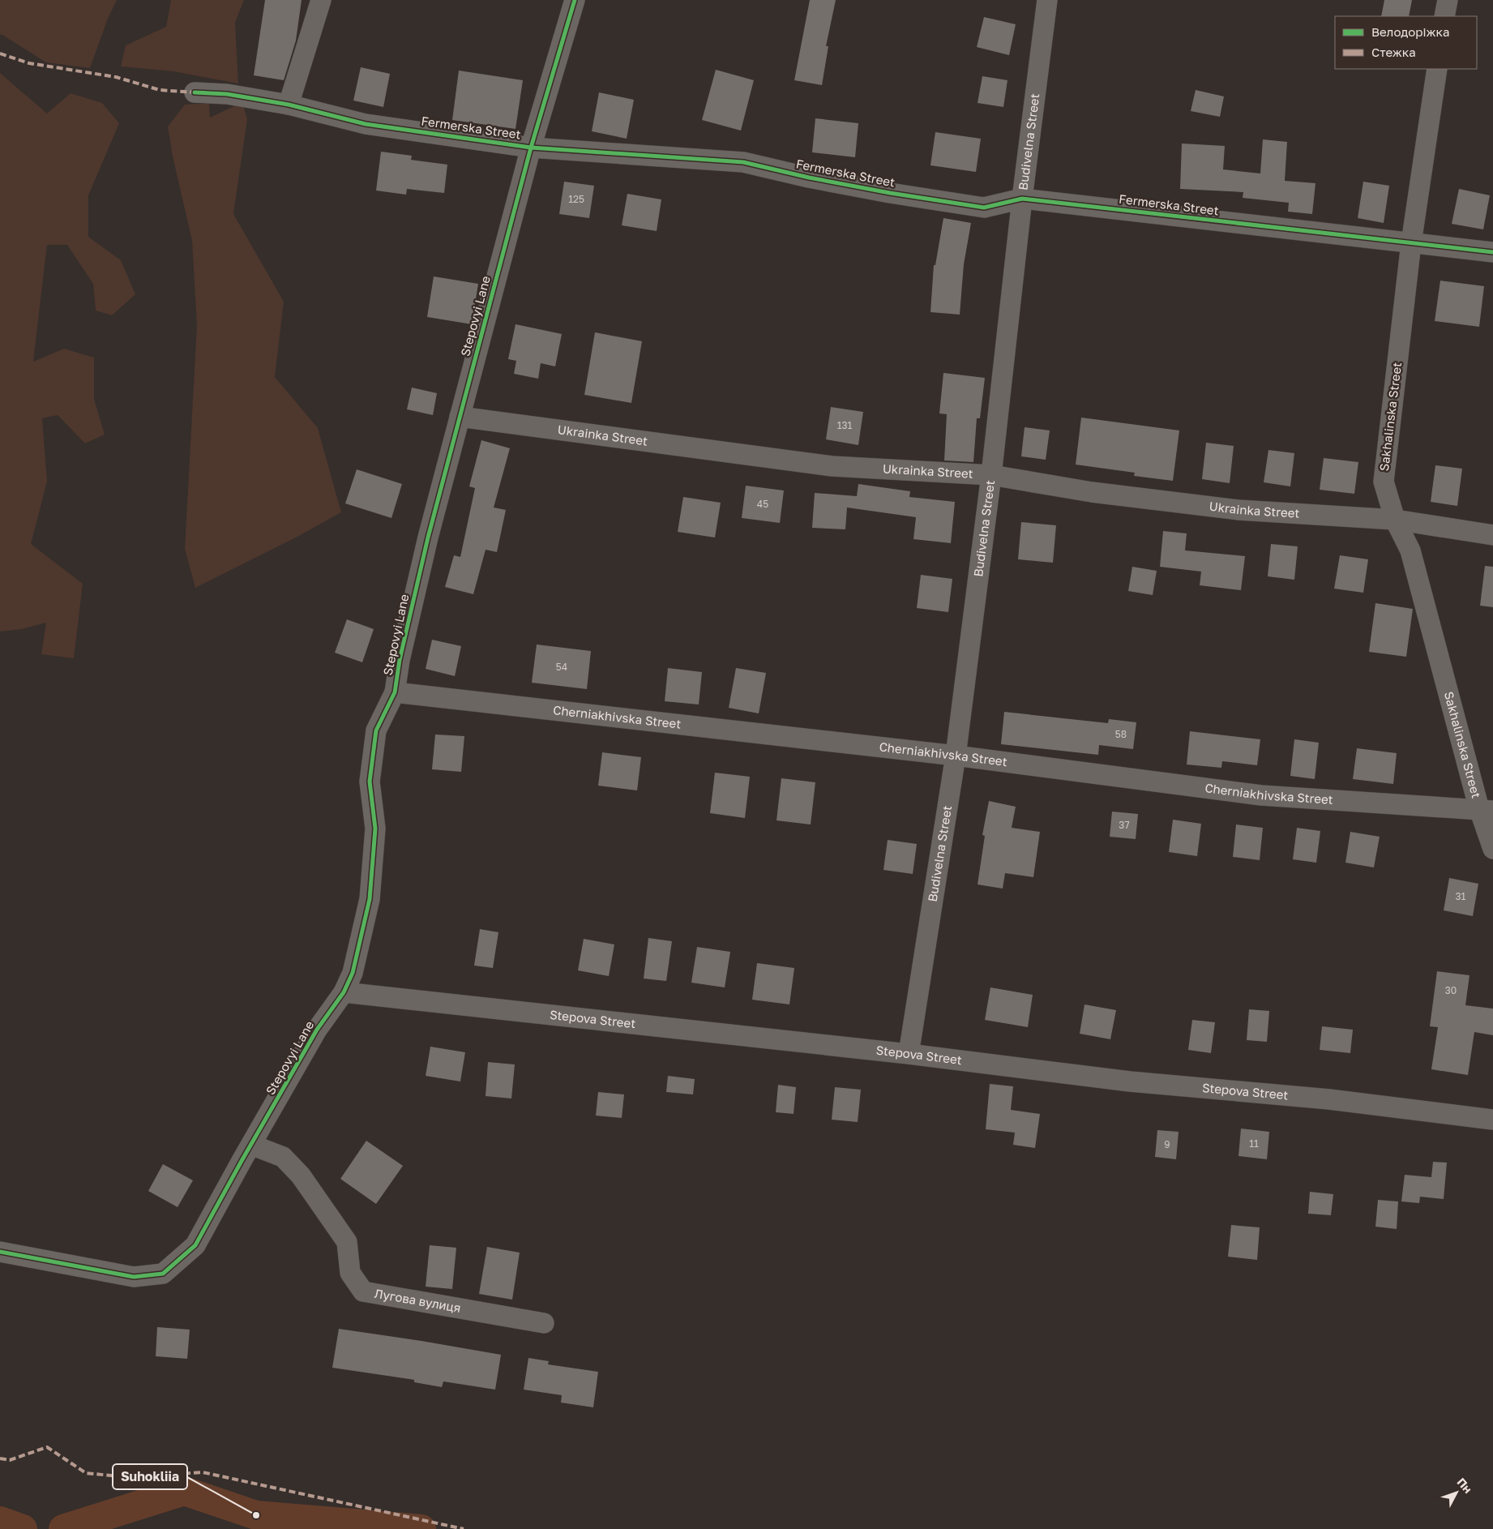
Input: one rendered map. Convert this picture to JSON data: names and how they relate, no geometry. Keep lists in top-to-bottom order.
{
  "streets": {
    "street": [
      "Fermerska Street",
      "Budivelna Street",
      "Stepovyi Lane",
      "Sakhalinska Street",
      "Ukrainka Street",
      "Cherniakhivska Street",
      "Stepova Street",
      "Лугова вулиця"
    ]
  },
  "crossings": [
    ["Fermerska Street", "Budivelna Street"],
    ["Fermerska Street", "Stepovyi Lane"],
    ["Fermerska Street", "Sakhalinska Street"],
    ["Budivelna Street", "Ukrainka Street"],
    ["Budivelna Street", "Cherniakhivska Street"],
    ["Budivelna Street", "Stepova Street"],
    ["Stepovyi Lane", "Ukrainka Street"],
    ["Stepovyi Lane", "Cherniakhivska Street"],
    ["Stepovyi Lane", "Stepova Street"],
    ["Stepovyi Lane", "Лугова вулиця"],
    ["Sakhalinska Street", "Ukrainka Street"],
    ["Sakhalinska Street", "Cherniakhivska Street"]
  ],
  "places": ["Suhokliia"],
  "house_numbers": [
    "125",
    "131",
    "45",
    "54",
    "58",
    "37",
    "31",
    "30",
    "11",
    "9"
  ],
  "legend": ["Велодоріжка", "Стежка"],
  "north": "top right"
}
